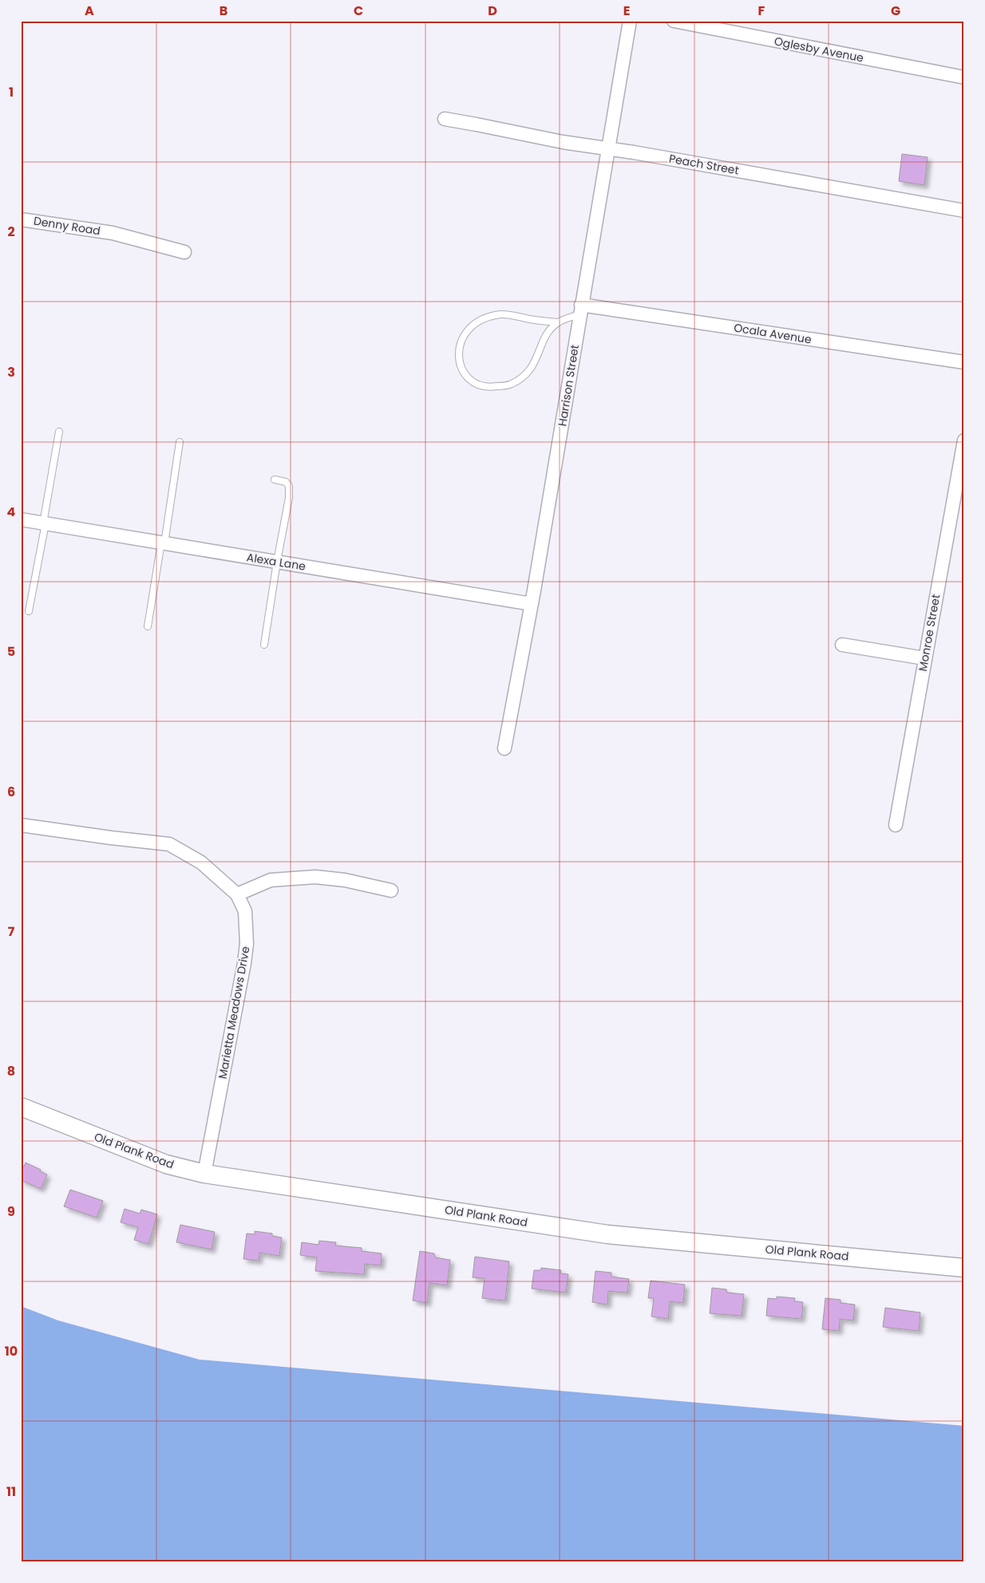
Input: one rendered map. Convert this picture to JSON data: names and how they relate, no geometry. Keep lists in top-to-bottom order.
{
  "streets": {
    "street": [
      "Oglesby Avenue",
      "Peach Street",
      "Denny Road",
      "Ocala Avenue",
      "Harrison Street",
      "Alexa Lane",
      "Monroe Street",
      "Marietta Meadows Drive",
      "Old Plank Road"
    ]
  },
  "crossings": [
    ["Peach Street", "Harrison Street"],
    ["Ocala Avenue", "Harrison Street"],
    ["Harrison Street", "Alexa Lane"],
    ["Marietta Meadows Drive", "Old Plank Road"]
  ],
  "grid": {
    "columns": [
      "A",
      "B",
      "C",
      "D",
      "E",
      "F",
      "G"
    ],
    "rows": [
      "1",
      "2",
      "3",
      "4",
      "5",
      "6",
      "7",
      "8",
      "9",
      "10",
      "11"
    ]
  }
}
